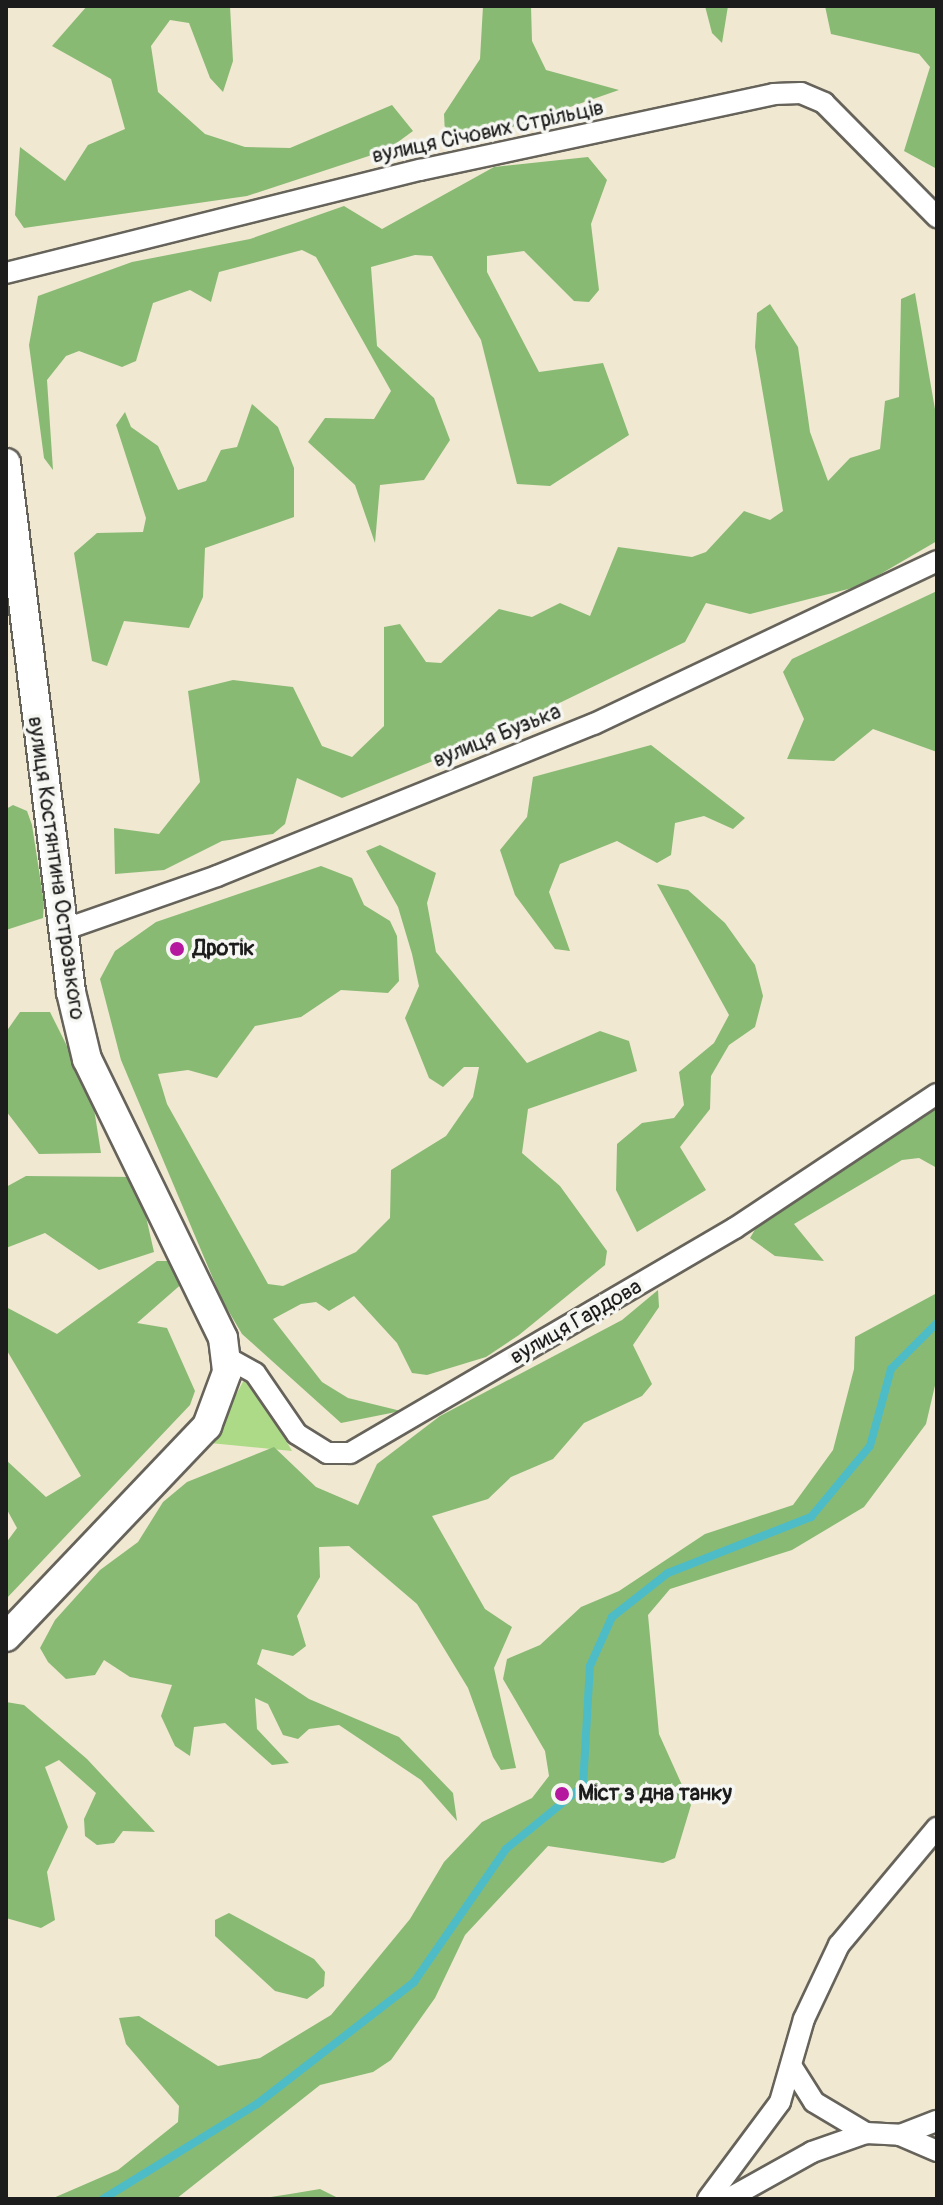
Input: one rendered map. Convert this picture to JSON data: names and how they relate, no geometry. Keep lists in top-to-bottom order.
{
  "streets": {
    "street": [
      "вулиця Січових Стрільців",
      "вулиця Бузька",
      "вулиця Костянтина Острозького",
      "вулиця Гардова"
    ]
  },
  "crossings": [
    ["вулиця Бузька", "вулиця Костянтина Острозького"],
    ["вулиця Костянтина Острозького", "вулиця Гардова"]
  ],
  "places": ["Дротік", "Міст з дна танку"]
}
